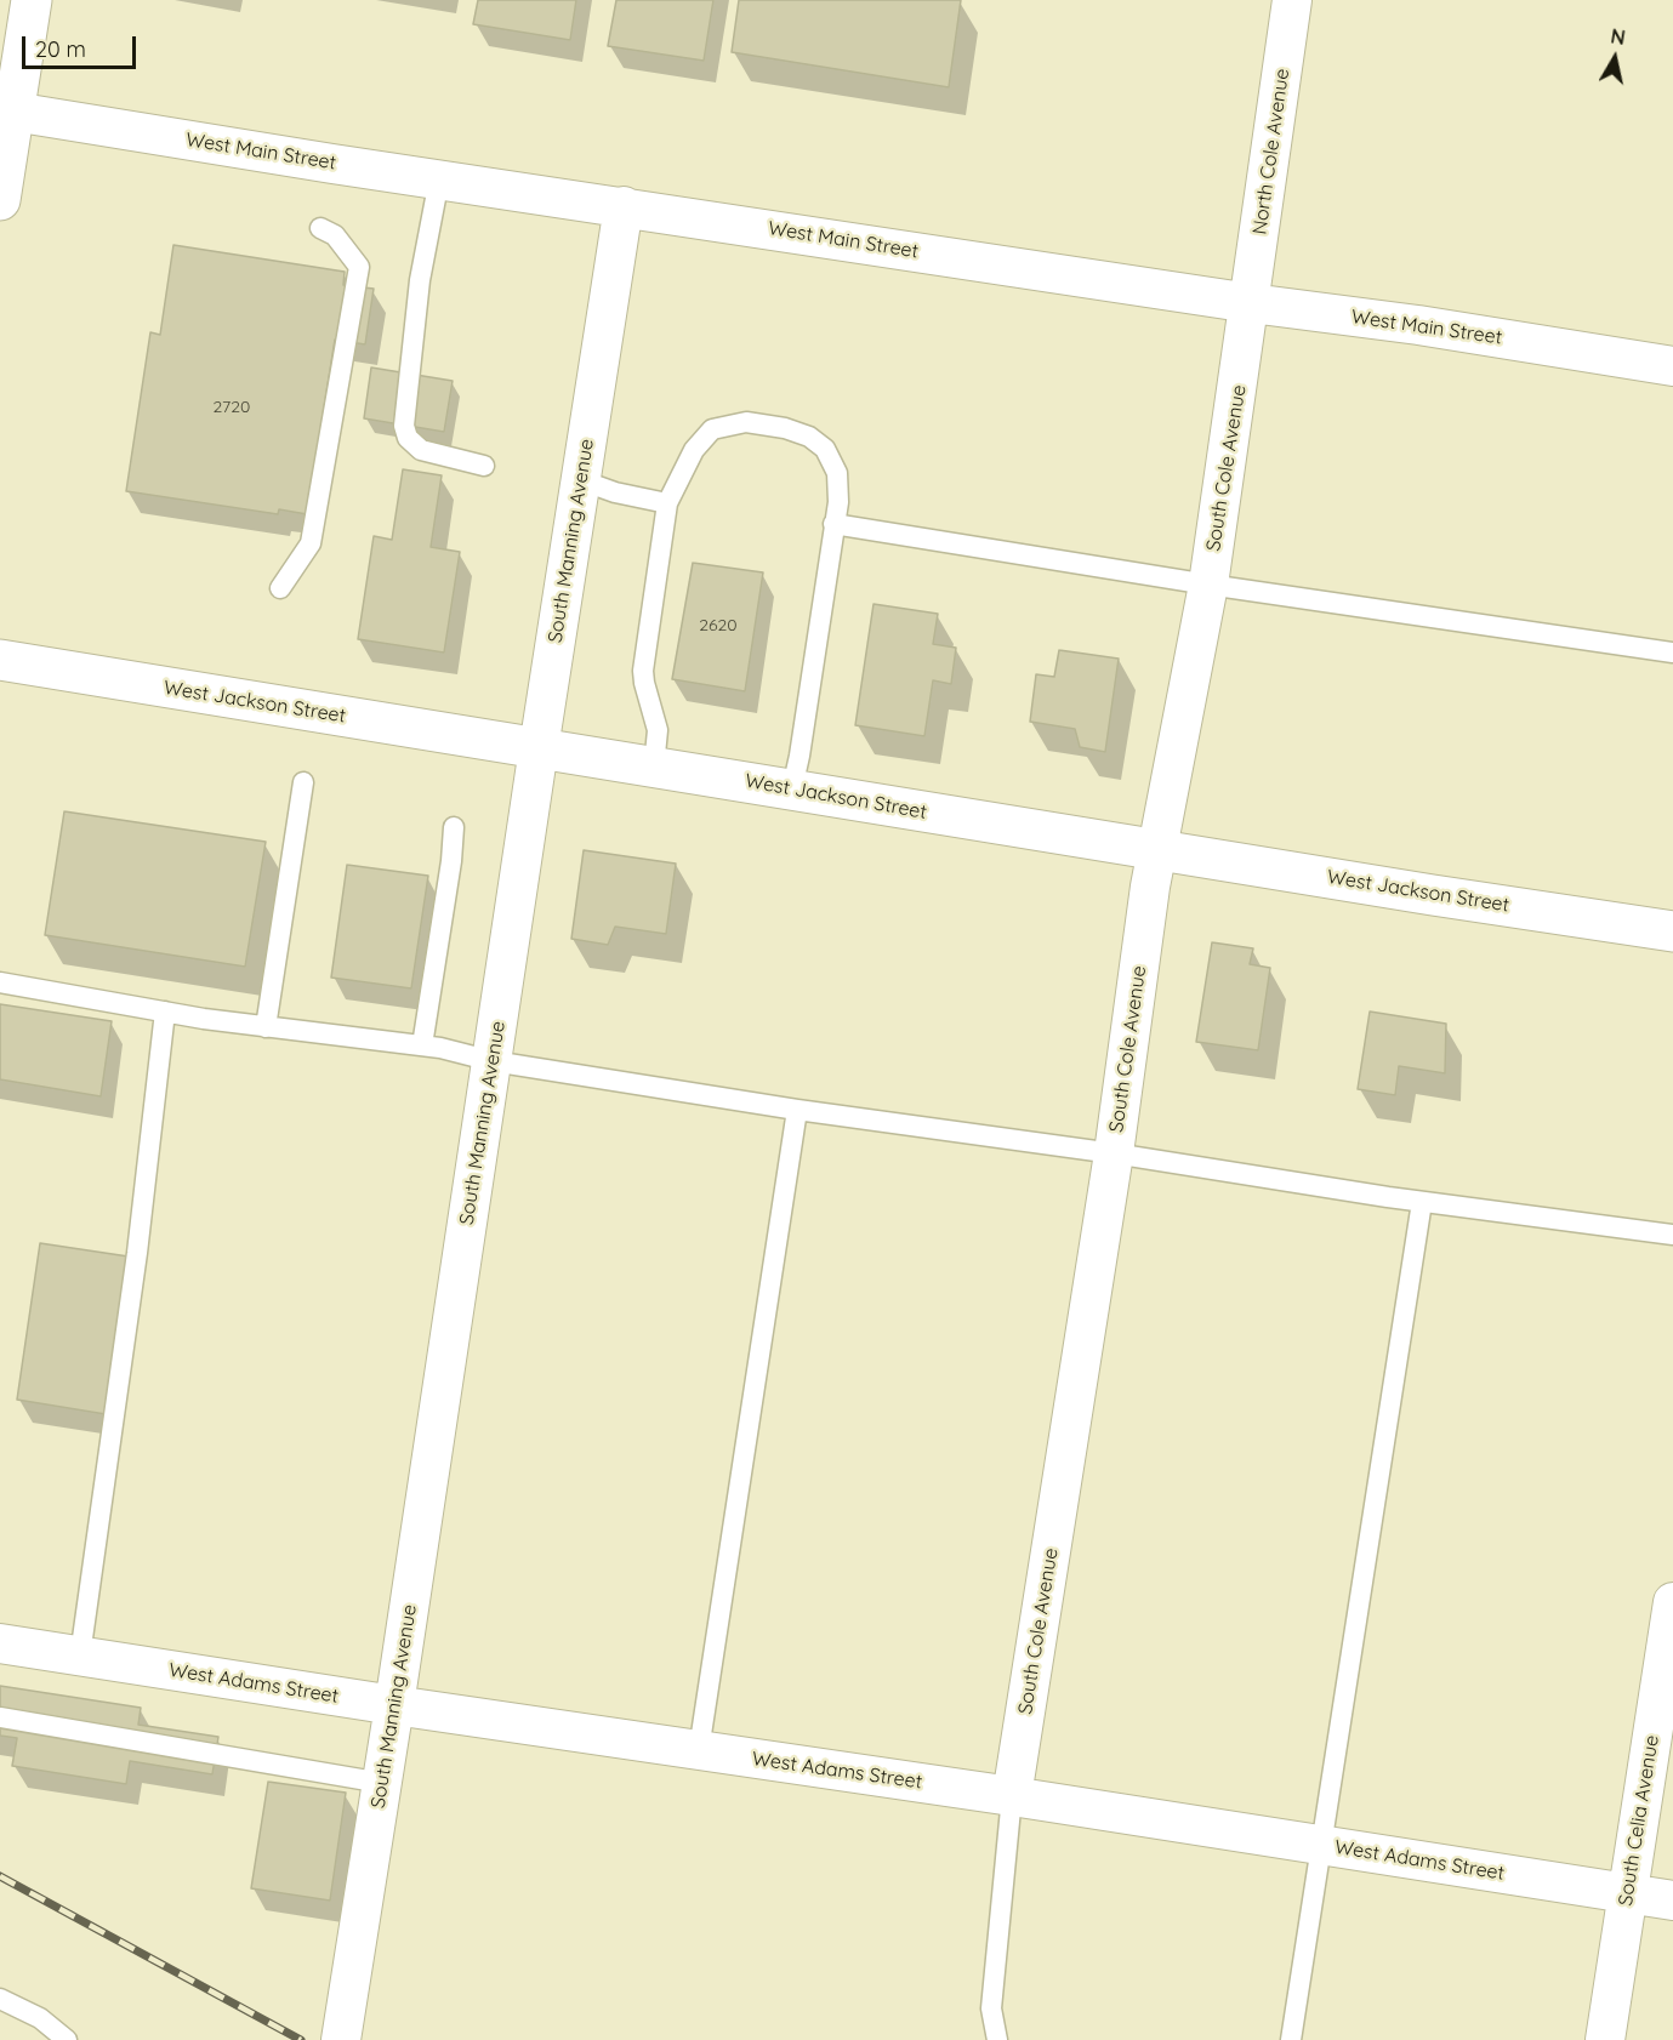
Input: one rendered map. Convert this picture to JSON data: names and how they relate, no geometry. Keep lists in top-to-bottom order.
{
  "streets": {
    "main road": ["West Jackson Street"],
    "street": [
      "West Main Street",
      "North Cole Avenue",
      "South Cole Avenue",
      "South Manning Avenue",
      "West Adams Street",
      "South Celia Avenue"
    ]
  },
  "crossings": [
    ["West Main Street", "North Cole Avenue"],
    ["West Main Street", "South Cole Avenue"],
    ["West Main Street", "South Manning Avenue"],
    ["North Cole Avenue", "South Cole Avenue"],
    ["South Cole Avenue", "West Jackson Street"],
    ["South Cole Avenue", "West Adams Street"],
    ["South Manning Avenue", "West Jackson Street"],
    ["South Manning Avenue", "West Adams Street"],
    ["West Adams Street", "South Celia Avenue"]
  ],
  "house_numbers": ["2720", "2620"],
  "scale_bar": "20 m",
  "north": "top"
}
